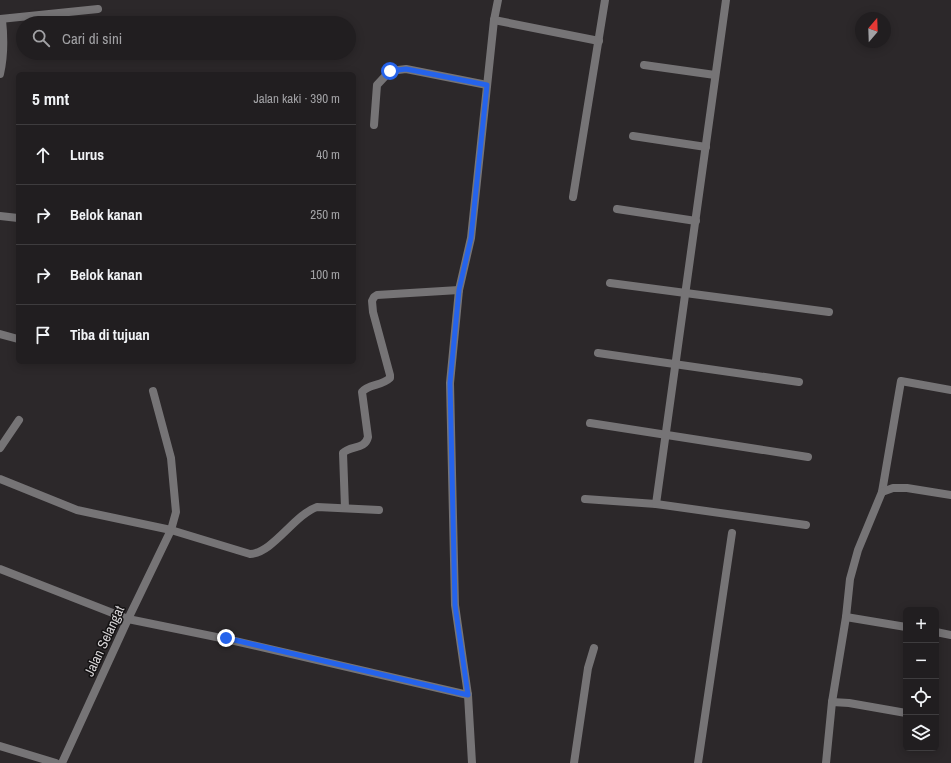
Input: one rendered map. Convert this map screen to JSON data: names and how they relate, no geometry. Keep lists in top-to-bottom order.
{
  "streets": {
    "street": ["Jalan Selangat"]
  },
  "north": "top",
  "page": {
    "search": "Cari di sini",
    "heading": ["5 mnt", "Jalan kaki · 390 m"],
    "list": [
      ["Lurus", "40 m"],
      ["Belok kanan", "250 m"],
      ["Belok kanan", "100 m"],
      "Tiba di tujuan"
    ],
    "map_buttons": ["+", "−"]
  }
}
